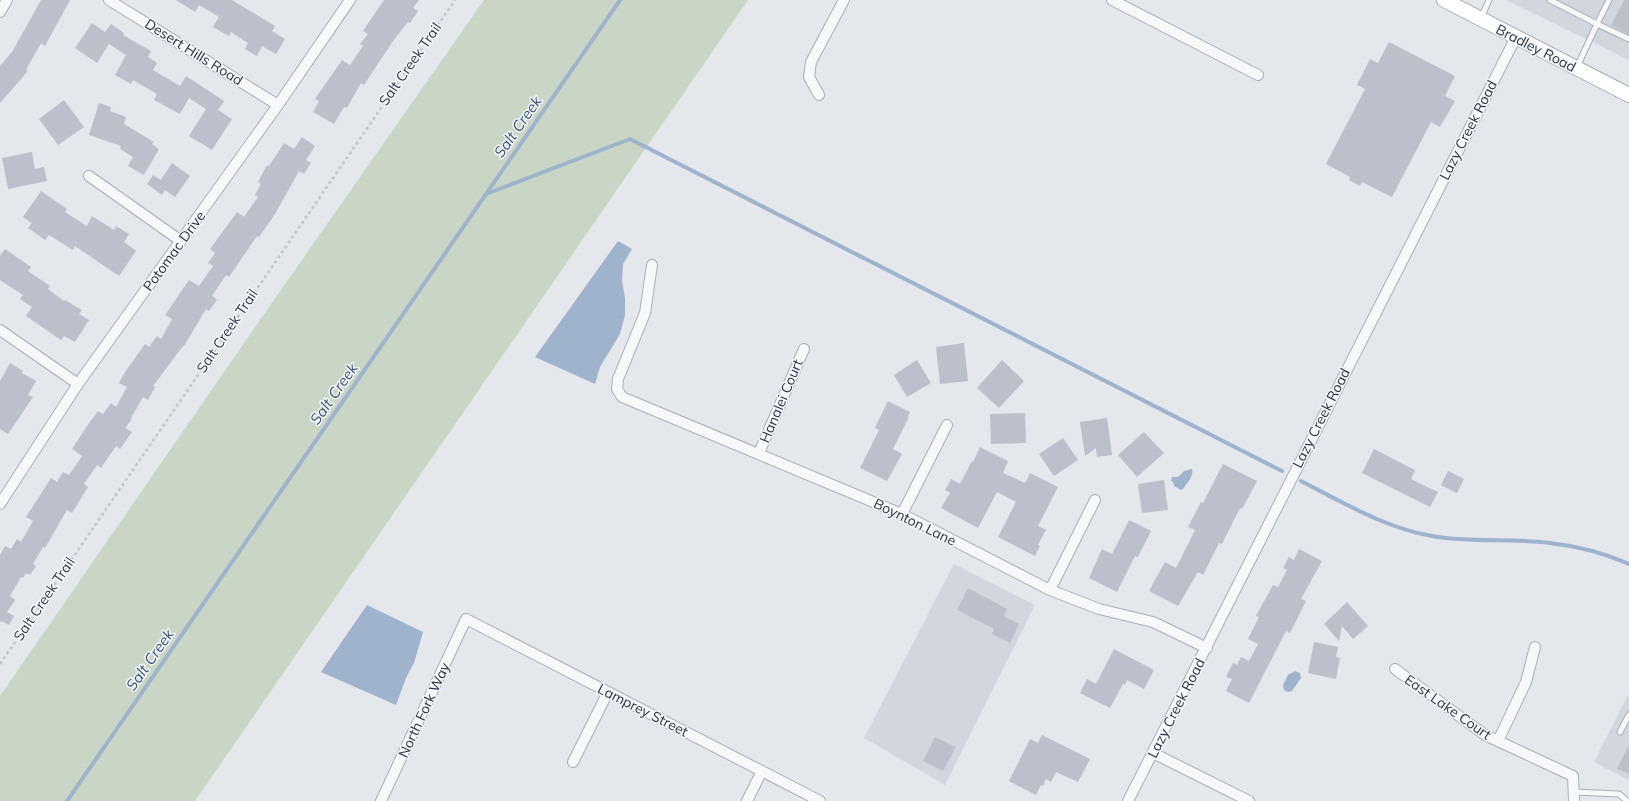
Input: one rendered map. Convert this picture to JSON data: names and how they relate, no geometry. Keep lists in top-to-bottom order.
{
  "streets": {
    "street": [
      "Bradley Road",
      "Desert Hills Road",
      "Lazy Creek Road",
      "Potomac Drive",
      "Hanalei Court",
      "Boynton Lane",
      "East Lake Court",
      "North Fork Way",
      "Lamprey Street"
    ],
    "path": ["Salt Creek Trail"]
  },
  "crossings": [
    ["Bradley Road", "Lazy Creek Road"],
    ["Desert Hills Road", "Potomac Drive"],
    ["Lazy Creek Road", "Boynton Lane"],
    ["Hanalei Court", "Boynton Lane"],
    ["North Fork Way", "Lamprey Street"]
  ],
  "water": ["Salt Creek"]
}
